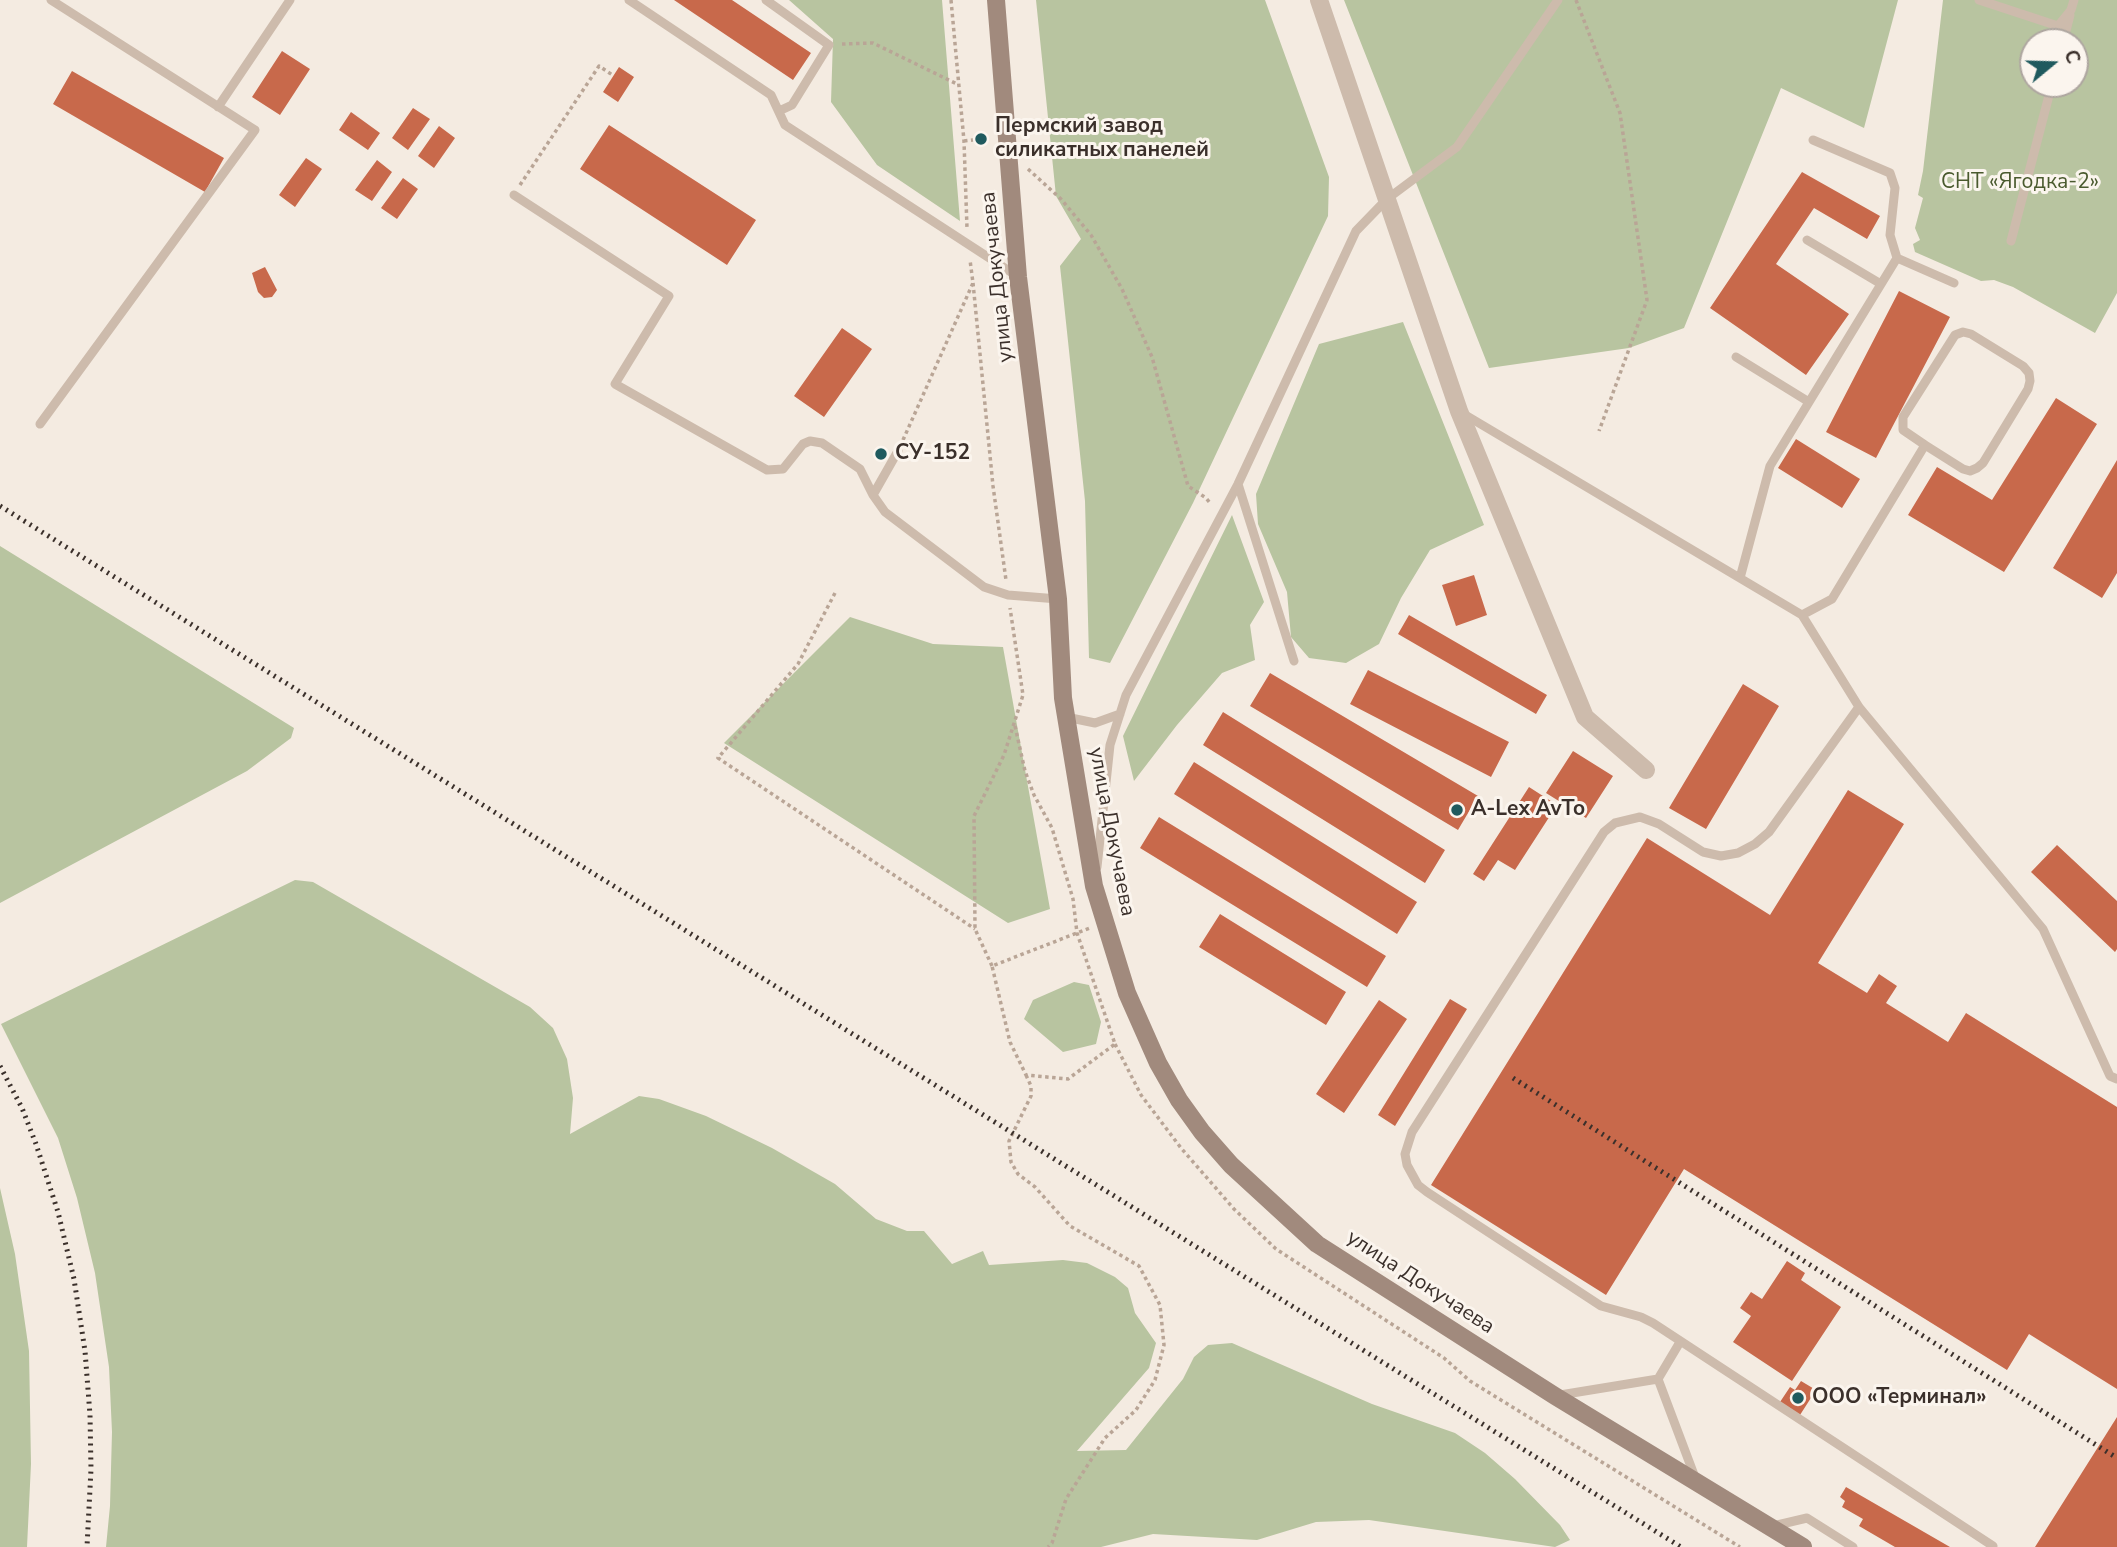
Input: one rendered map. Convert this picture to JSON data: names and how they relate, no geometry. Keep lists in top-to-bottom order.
{
  "streets": {
    "main road": ["улица Докучаева"]
  },
  "parks": ["СНТ «Ягодка-2»"],
  "places": [
    "Пермский завод силикатных панелей",
    "СУ-152",
    "A-Lex AvTo",
    "ООО «Терминал»"
  ],
  "north": "right"
}
